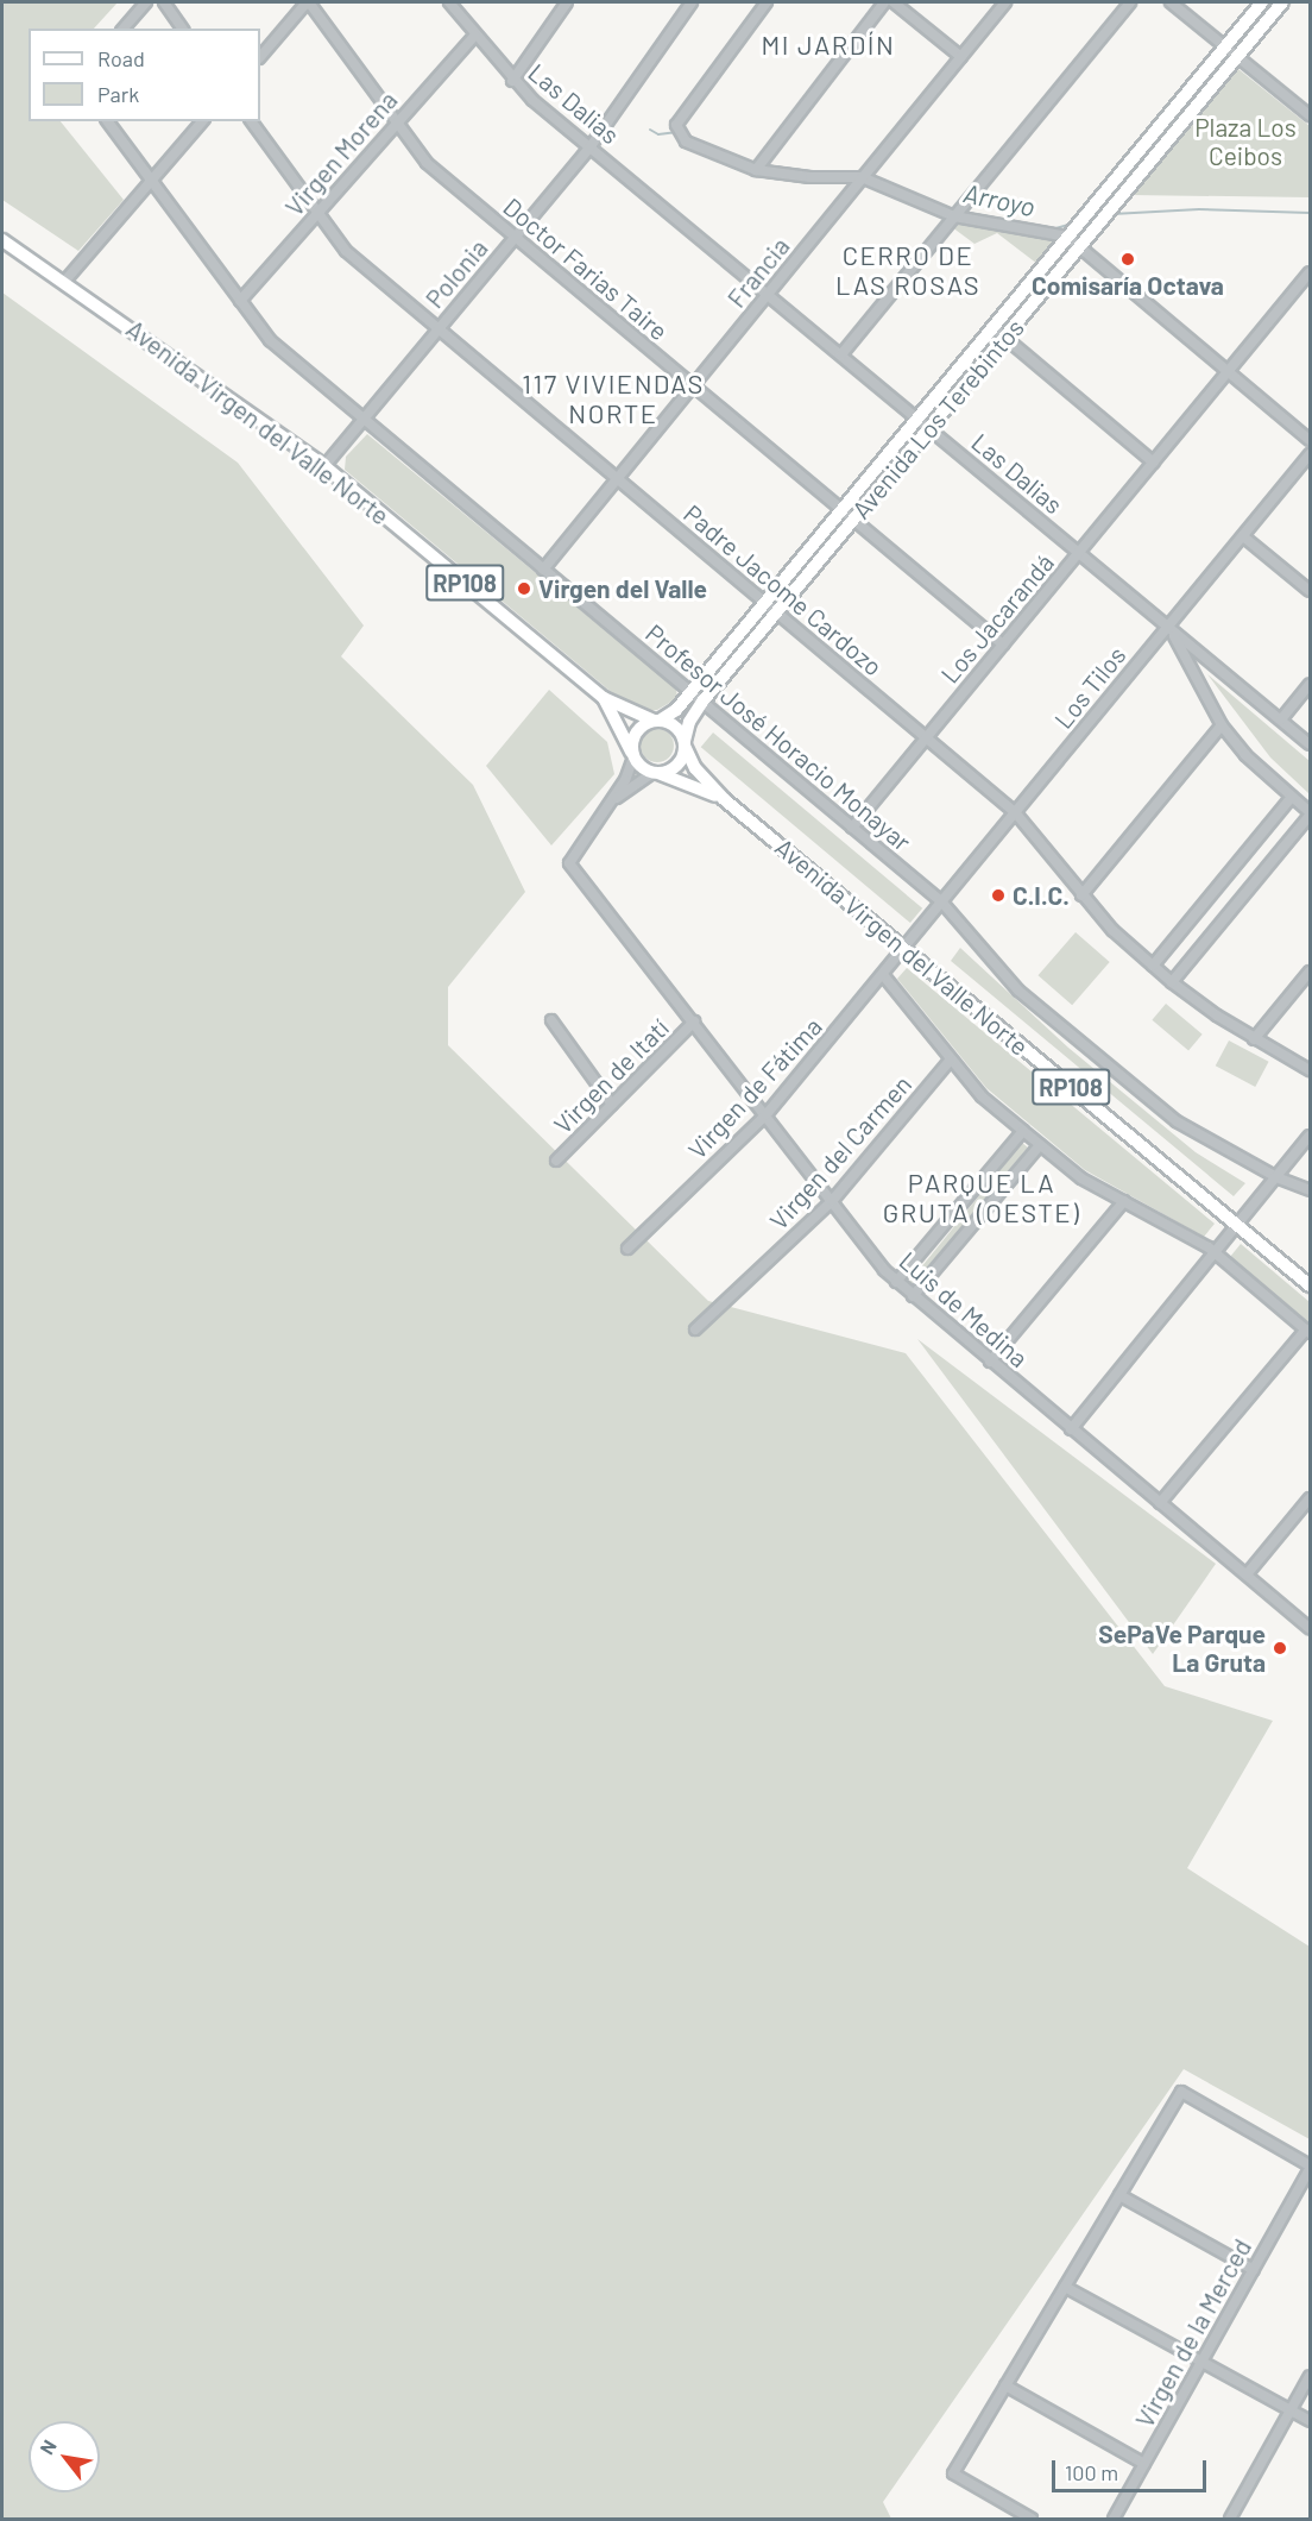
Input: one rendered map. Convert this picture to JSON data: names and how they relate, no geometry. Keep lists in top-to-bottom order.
{
  "streets": {
    "main road": ["Avenida Los Terebintos", "Avenida Virgen del Valle Norte", "RP108"],
    "street": [
      "Las Dalias",
      "Virgen Morena",
      "Doctor Farias Taire",
      "Francia",
      "Polonia",
      "Padre Jacome Cardozo",
      "Los Jacarandá",
      "Los Tilos",
      "Profesor José Horacio Monayar",
      "Virgen de Itatí",
      "Virgen de Fátima",
      "Virgen del Carmen",
      "Luis de Medina",
      "Virgen de la Merced"
    ]
  },
  "crossings": [
    ["Las Dalias", "Virgen Morena"],
    ["Las Dalias", "Francia"],
    ["Las Dalias", "Polonia"],
    ["Las Dalias", "Avenida Los Terebintos"],
    ["Las Dalias", "Los Jacarandá"],
    ["Las Dalias", "Los Tilos"],
    ["Virgen Morena", "Doctor Farias Taire"],
    ["Virgen Morena", "Padre Jacome Cardozo"],
    ["Virgen Morena", "Profesor José Horacio Monayar"],
    ["Doctor Farias Taire", "Francia"],
    ["Doctor Farias Taire", "Polonia"],
    ["Doctor Farias Taire", "Avenida Los Terebintos"],
    ["Doctor Farias Taire", "Los Jacarandá"],
    ["Francia", "Padre Jacome Cardozo"],
    ["Francia", "Profesor José Horacio Monayar"],
    ["Polonia", "Avenida Virgen del Valle Norte"],
    ["Polonia", "Padre Jacome Cardozo"],
    ["Polonia", "Profesor José Horacio Monayar"],
    ["Avenida Los Terebintos", "Avenida Virgen del Valle Norte"],
    ["Avenida Los Terebintos", "RP108"],
    ["Avenida Los Terebintos", "Padre Jacome Cardozo"],
    ["Avenida Los Terebintos", "Profesor José Horacio Monayar"],
    ["Avenida Virgen del Valle Norte", "RP108"],
    ["Avenida Virgen del Valle Norte", "Los Tilos"],
    ["Avenida Virgen del Valle Norte", "Virgen de Fátima"],
    ["Padre Jacome Cardozo", "Los Jacarandá"],
    ["Padre Jacome Cardozo", "Los Tilos"],
    ["Los Jacarandá", "Profesor José Horacio Monayar"],
    ["Los Tilos", "Profesor José Horacio Monayar"],
    ["Los Tilos", "Virgen de Fátima"],
    ["Virgen de Itatí", "Luis de Medina"],
    ["Virgen de Fátima", "Luis de Medina"],
    ["Virgen del Carmen", "Luis de Medina"]
  ],
  "districts": [
    "MI JARDÍN",
    "CERRO DE LAS ROSAS",
    "117 VIVIENDAS NORTE",
    "PARQUE LA GRUTA (OESTE)"
  ],
  "water": ["Arroyo"],
  "parks": ["Plaza Los Ceibos"],
  "places": [
    "Comisaría Octava",
    "Virgen del Valle",
    "C.I.C.",
    "SePaVe Parque La Gruta"
  ],
  "legend": ["Road", "Park"],
  "scale_bar": "100 m",
  "north": "top left"
}
